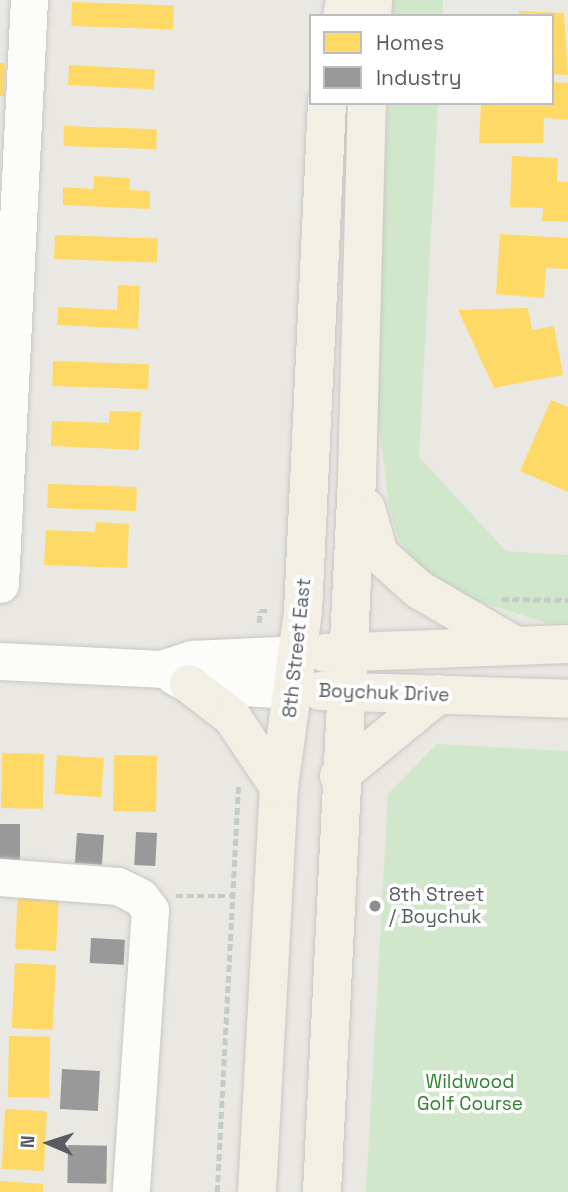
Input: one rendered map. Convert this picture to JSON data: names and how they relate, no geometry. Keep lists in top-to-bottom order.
{
  "streets": {
    "main road": ["8th Street East", "Boychuk Drive"]
  },
  "crossings": [
    ["8th Street East", "Boychuk Drive"]
  ],
  "parks": ["Wildwood Golf Course"],
  "places": ["8th Street / Boychuk"],
  "legend": ["Homes", "Industry"],
  "north": "left"
}
